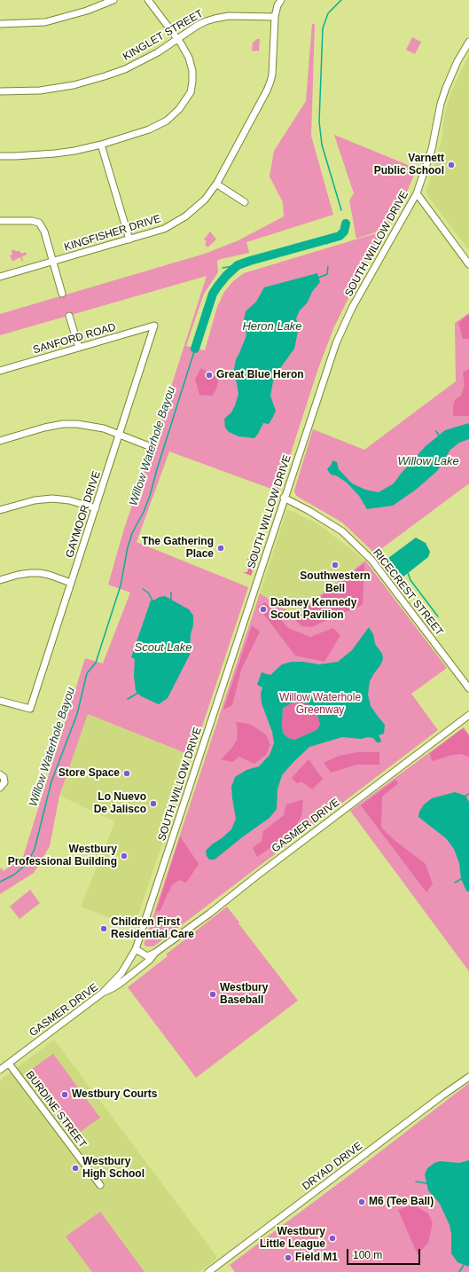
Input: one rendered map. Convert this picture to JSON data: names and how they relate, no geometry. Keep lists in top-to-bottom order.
{
  "streets": {
    "street": [
      "KINGLET STREET",
      "KINGFISHER DRIVE",
      "SOUTH WILLOW DRIVE",
      "SANFORD ROAD",
      "GAYMOOR DRIVE",
      "RICECREST STREET",
      "GASMER DRIVE",
      "BURDINE STREET",
      "DRYAD DRIVE"
    ]
  },
  "crossings": [
    ["KINGLET STREET", "KINGFISHER DRIVE"],
    ["SOUTH WILLOW DRIVE", "RICECREST STREET"],
    ["SOUTH WILLOW DRIVE", "GASMER DRIVE"],
    ["SANFORD ROAD", "GAYMOOR DRIVE"],
    ["GASMER DRIVE", "BURDINE STREET"]
  ],
  "water": [
    "Heron Lake",
    "Willow Waterhole Bayou",
    "Willow Lake",
    "Scout Lake"
  ],
  "parks": ["Willow Waterhole Greenway"],
  "places": [
    "Varnett Public School",
    "Great Blue Heron",
    "The Gathering Place",
    "Southwestern Bell",
    "Dabney Kennedy Scout Pavilion",
    "Store Space",
    "Lo Nuevo De Jalisco",
    "Westbury Professional Building",
    "Children First Residential Care",
    "Westbury Baseball",
    "Westbury Courts",
    "Westbury High School",
    "M6 (Tee Ball)",
    "Westbury Little League",
    "Field M1"
  ],
  "scale_bar": "100 m"
}
